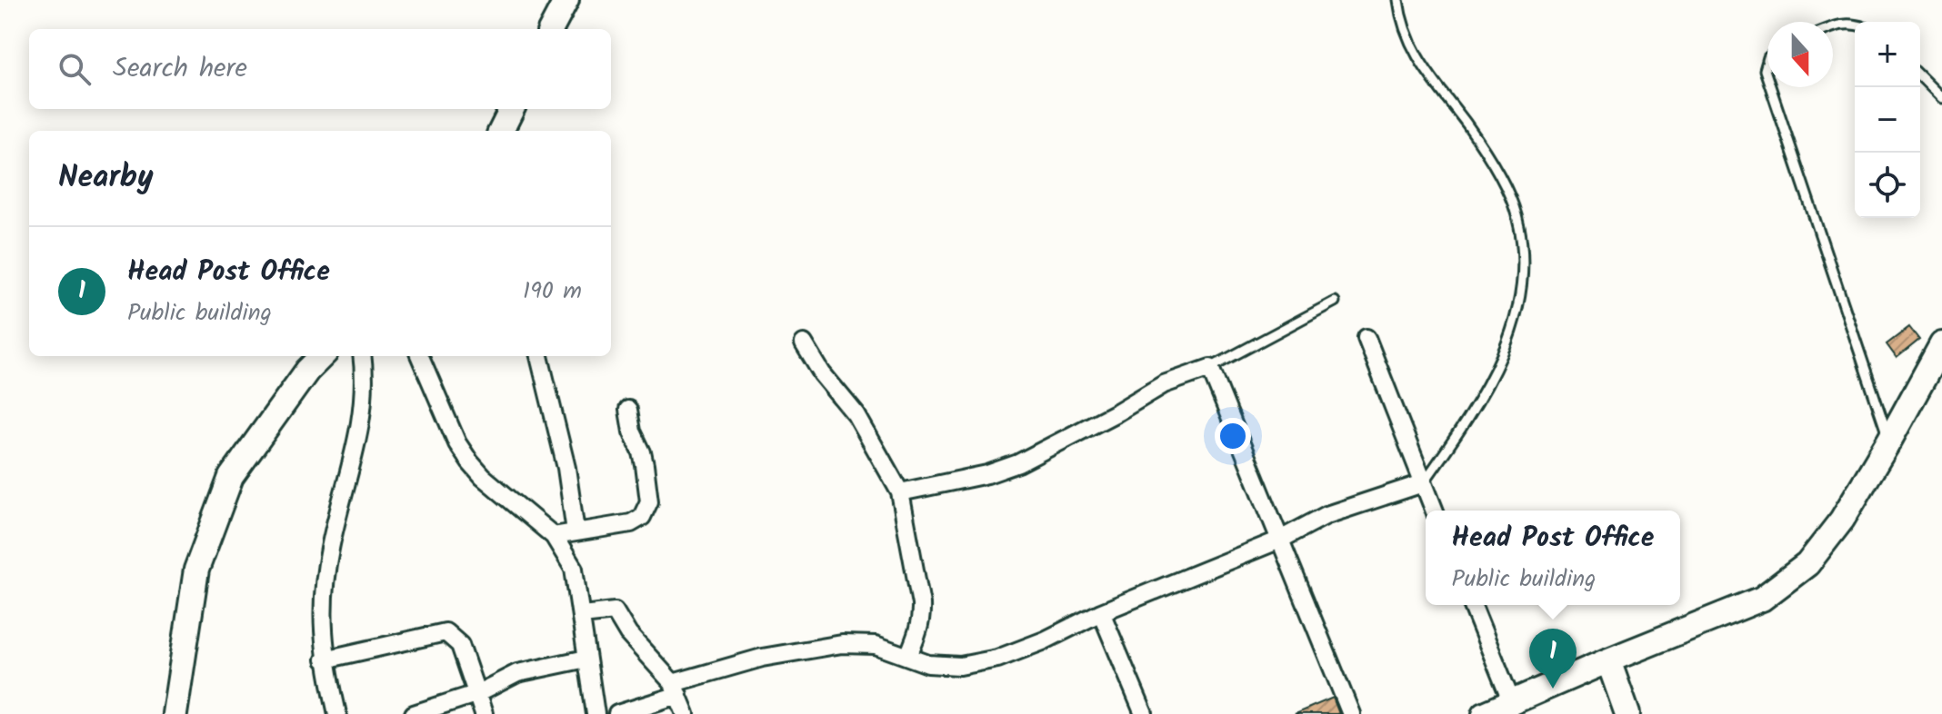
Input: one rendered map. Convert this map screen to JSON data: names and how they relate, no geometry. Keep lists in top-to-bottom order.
{
  "north": "bottom",
  "page": {
    "map_buttons": ["+", "−"],
    "search": "Search here",
    "heading": "Nearby",
    "list": [
      {
        "mark": "1",
        "name": "Head Post Office",
        "note": "Public building",
        "value": "190 m"
      }
    ],
    "popup": ["Head Post Office", "Public building"],
    "pins": "1"
  }
}
